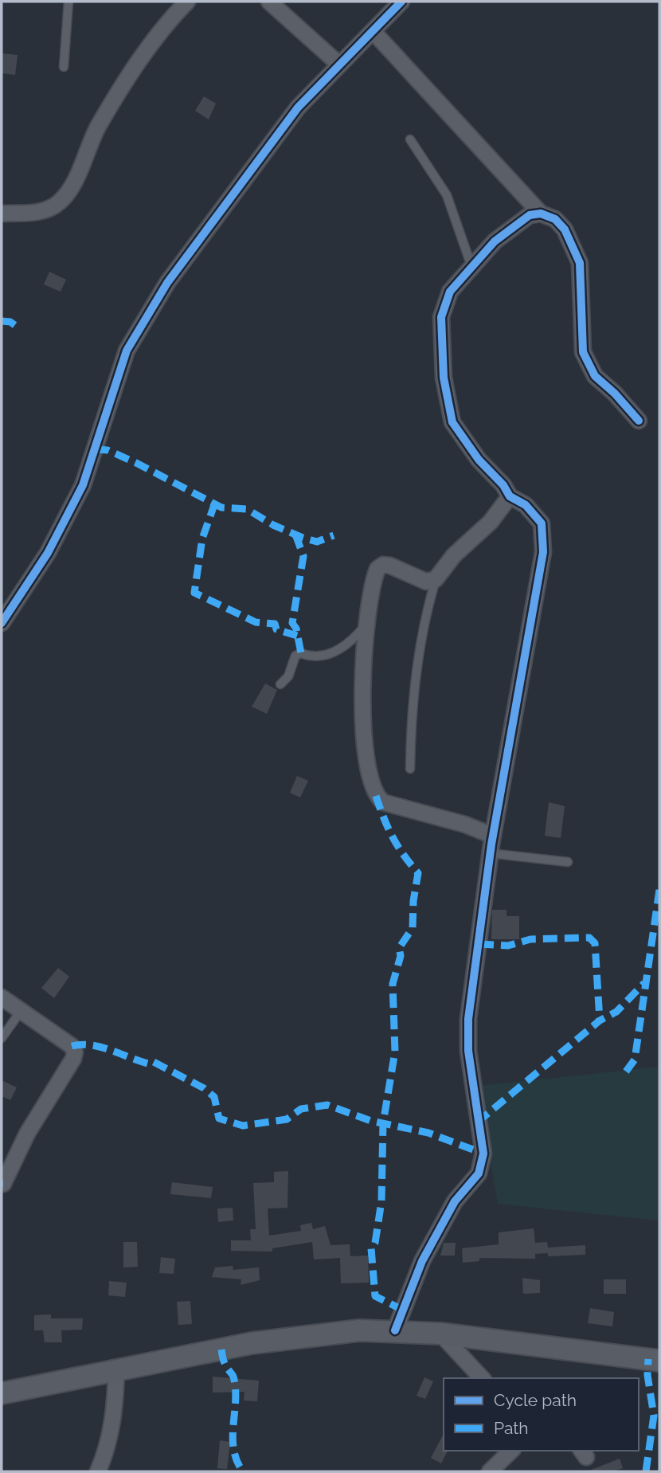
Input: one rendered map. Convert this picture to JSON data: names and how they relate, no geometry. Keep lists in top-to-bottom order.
{
  "legend": ["Cycle path", "Path"]
}
